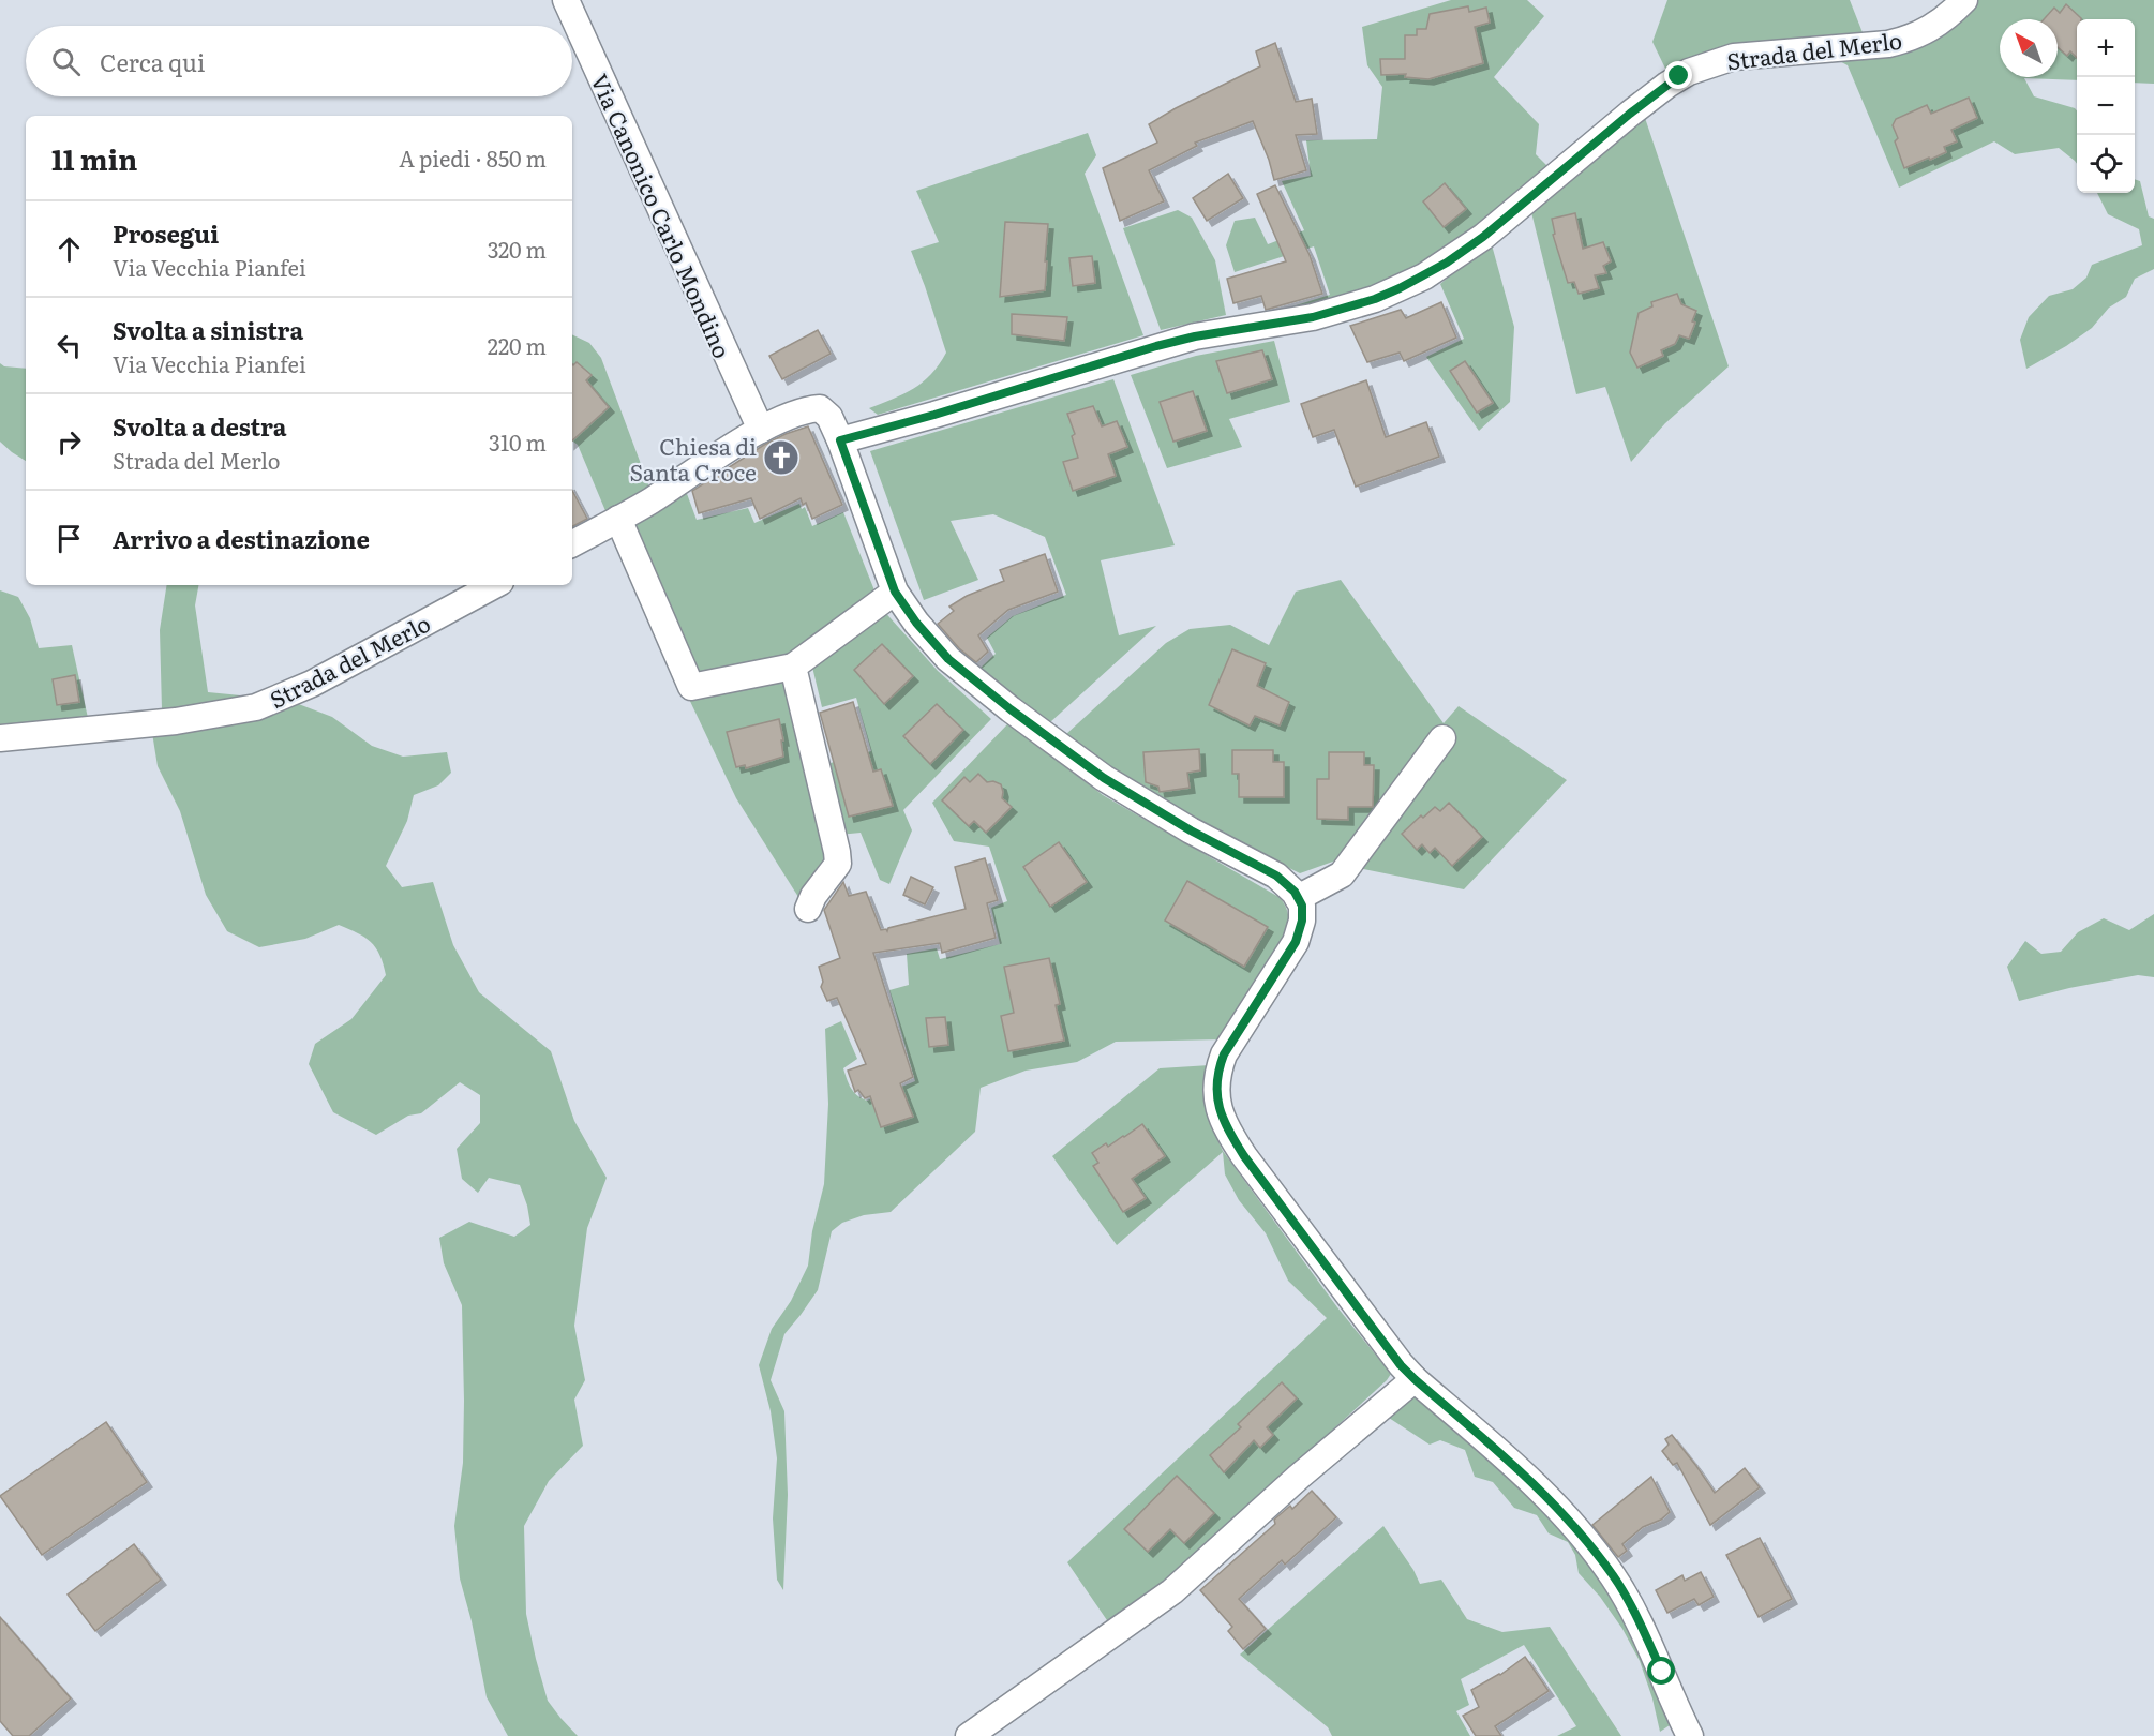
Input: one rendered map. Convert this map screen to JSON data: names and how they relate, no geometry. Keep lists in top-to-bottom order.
{
  "streets": {
    "street": ["Strada del Merlo", "Via Canonico Carlo Mondino"]
  },
  "places": {
    "church": ["Chiesa di Santa Croce"]
  },
  "north": "top left",
  "page": {
    "map_buttons": ["+", "−"],
    "search": "Cerca qui",
    "heading": ["11 min", "A piedi · 850 m"],
    "list": [
      ["Prosegui", "Via Vecchia Pianfei", "320 m"],
      ["Svolta a sinistra", "Via Vecchia Pianfei", "220 m"],
      ["Svolta a destra", "Strada del Merlo", "310 m"],
      "Arrivo a destinazione"
    ]
  }
}
